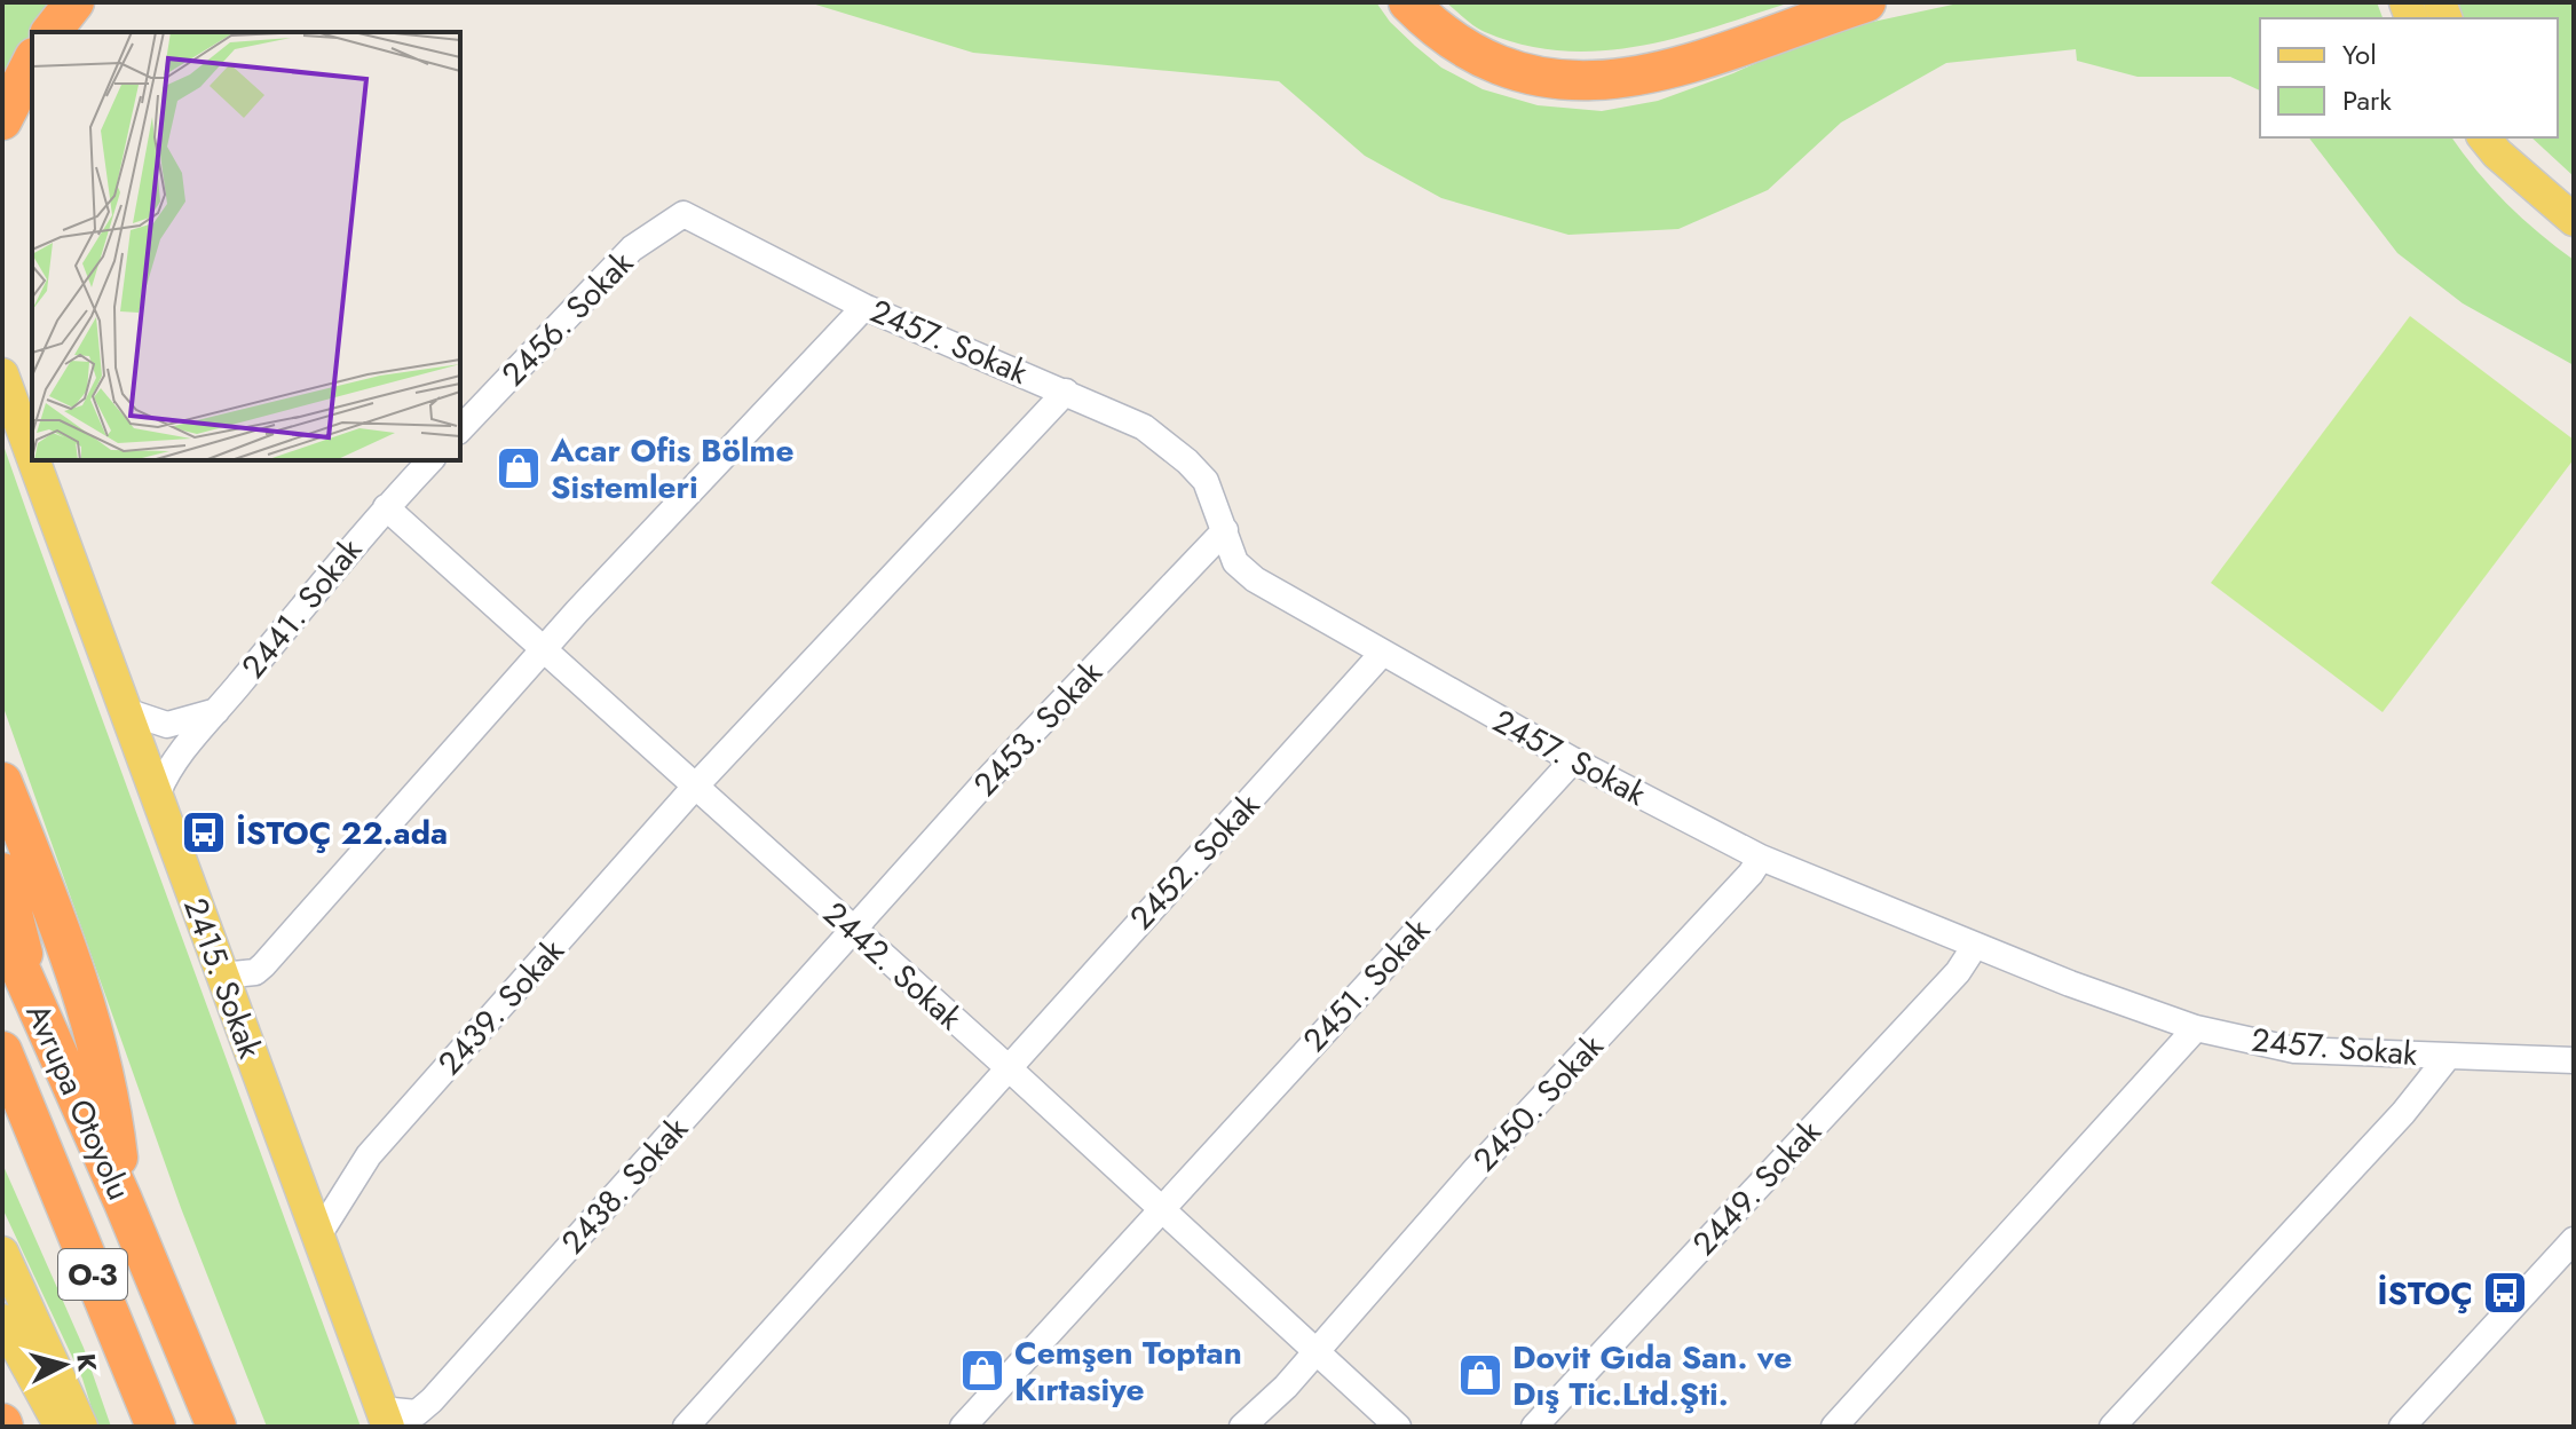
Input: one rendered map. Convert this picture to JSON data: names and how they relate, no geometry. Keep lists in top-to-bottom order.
{
  "streets": {
    "highway": ["Avrupa Otoyolu", "O-3"],
    "main road": ["2415. Sokak"],
    "street": [
      "2456. Sokak",
      "2457. Sokak",
      "2441. Sokak",
      "2453. Sokak",
      "2452. Sokak",
      "2442. Sokak",
      "2451. Sokak",
      "2439. Sokak",
      "2450. Sokak",
      "2438. Sokak",
      "2449. Sokak"
    ]
  },
  "crossings": [
    ["2456. Sokak", "2457. Sokak"],
    ["2457. Sokak", "2453. Sokak"],
    ["2457. Sokak", "2452. Sokak"],
    ["2457. Sokak", "2451. Sokak"],
    ["2457. Sokak", "2439. Sokak"],
    ["2457. Sokak", "2450. Sokak"],
    ["2457. Sokak", "2449. Sokak"],
    ["2441. Sokak", "2442. Sokak"],
    ["2441. Sokak", "2415. Sokak"],
    ["2453. Sokak", "2442. Sokak"],
    ["2453. Sokak", "2438. Sokak"],
    ["2452. Sokak", "2442. Sokak"],
    ["2442. Sokak", "2451. Sokak"],
    ["2442. Sokak", "2439. Sokak"],
    ["2442. Sokak", "2450. Sokak"],
    ["2442. Sokak", "2438. Sokak"],
    ["2415. Sokak", "2439. Sokak"],
    ["2415. Sokak", "2438. Sokak"]
  ],
  "places": {
    "shop": ["Acar Ofis Bölme Sistemleri", "Cemşen Toptan Kırtasiye", "Dovit Gıda San. ve Dış Tic.Ltd.Şti."],
    "bus stop": ["İSTOÇ 22.ada", "İSTOÇ"]
  },
  "legend": ["Yol", "Park"],
  "north": "right"
}
